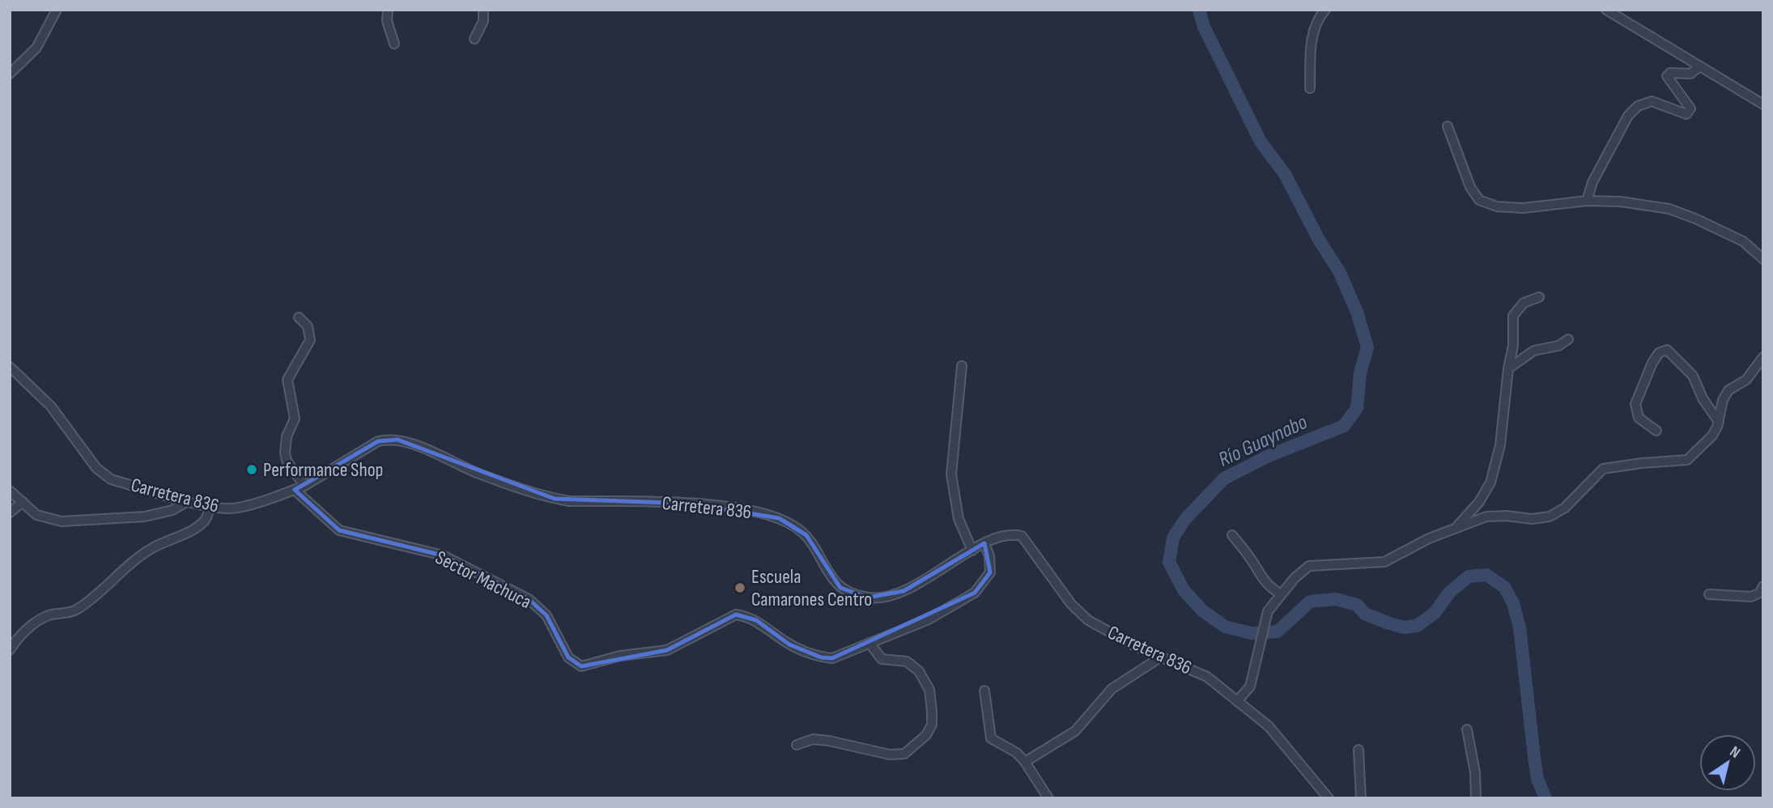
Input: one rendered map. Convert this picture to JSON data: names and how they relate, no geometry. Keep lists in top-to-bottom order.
{
  "streets": {
    "street": ["Carretera 836", "Sector Machuca"]
  },
  "crossings": [
    ["Carretera 836", "Sector Machuca"]
  ],
  "water": ["Río Guaynabo"],
  "places": ["Performance Shop", "Escuela Camarones Centro"],
  "north": "top right"
}
